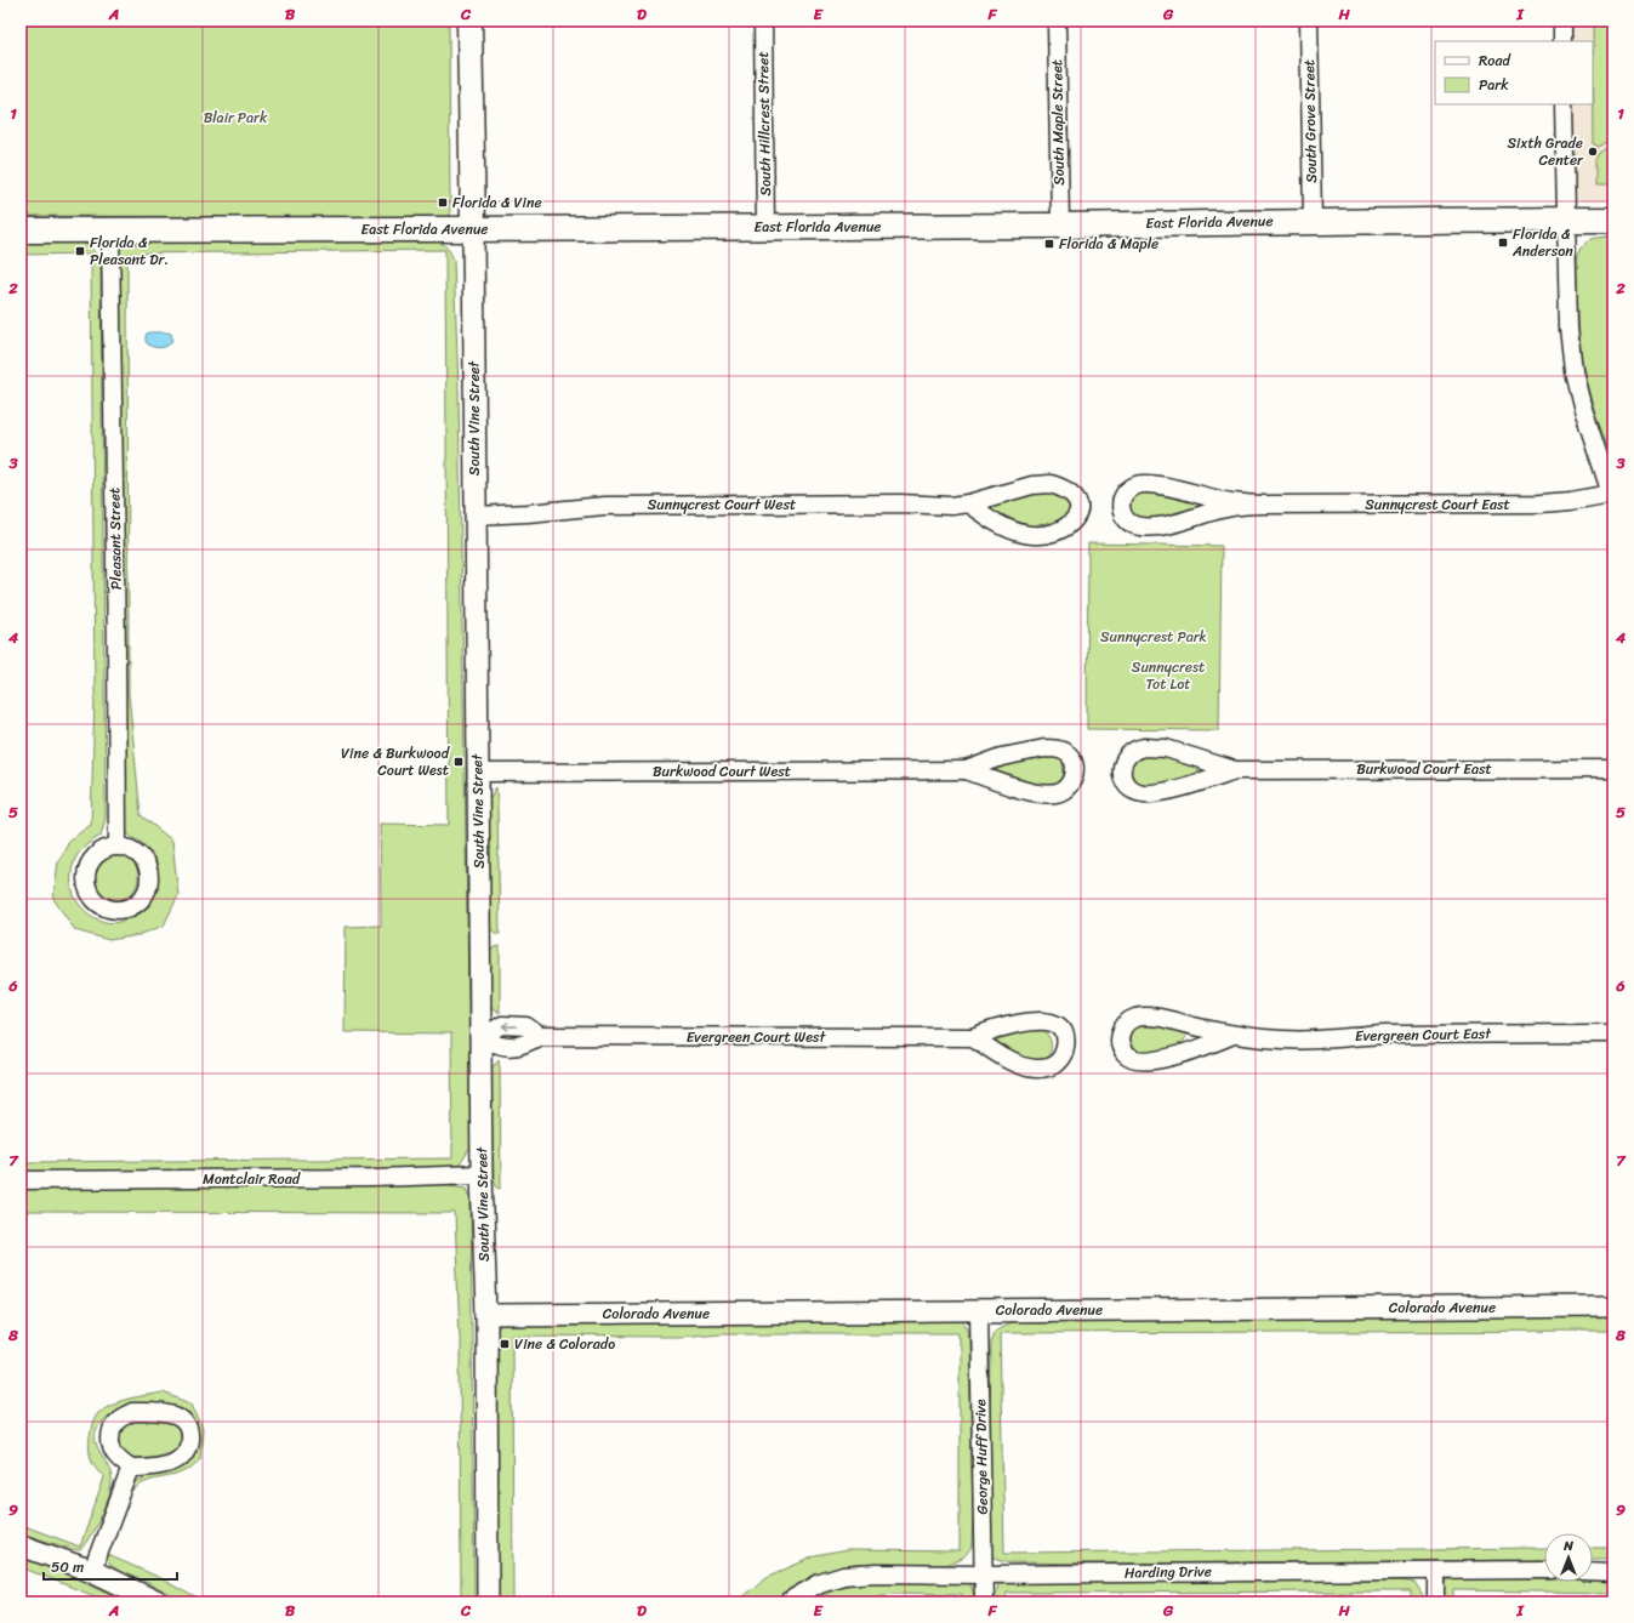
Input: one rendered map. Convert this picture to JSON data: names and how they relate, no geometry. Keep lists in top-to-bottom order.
{
  "streets": {
    "main road": ["East Florida Avenue", "South Vine Street"],
    "street": [
      "South Grove Street",
      "South Maple Street",
      "South Hillcrest Street",
      "Sunnycrest Court West",
      "Sunnycrest Court East",
      "Pleasant Street",
      "Burkwood Court East",
      "Burkwood Court West",
      "Evergreen Court East",
      "Evergreen Court West",
      "Montclair Road",
      "Colorado Avenue",
      "George Huff Drive",
      "Harding Drive"
    ]
  },
  "crossings": [
    ["South Grove Street", "East Florida Avenue"],
    ["South Maple Street", "East Florida Avenue"],
    ["South Hillcrest Street", "East Florida Avenue"],
    ["East Florida Avenue", "South Vine Street"],
    ["East Florida Avenue", "Pleasant Street"],
    ["South Vine Street", "Sunnycrest Court West"],
    ["South Vine Street", "Burkwood Court West"],
    ["South Vine Street", "Evergreen Court West"],
    ["South Vine Street", "Montclair Road"],
    ["South Vine Street", "Colorado Avenue"],
    ["Colorado Avenue", "George Huff Drive"],
    ["George Huff Drive", "Harding Drive"]
  ],
  "parks": ["Blair Park", "Sunnycrest Park", "Sunnycrest Tot Lot"],
  "places": {
    "other": ["Sixth Grade Center"],
    "transit": [
      "Florida & Vine",
      "Florida & Anderson",
      "Florida & Maple",
      "Florida & Pleasant Dr.",
      "Vine & Burkwood Court West",
      "Vine & Colorado"
    ]
  },
  "legend": ["Road", "Park"],
  "scale_bar": "50 m",
  "north": "top",
  "grid": {
    "columns": [
      "A",
      "B",
      "C",
      "D",
      "E",
      "F",
      "G",
      "H",
      "I"
    ],
    "rows": [
      "1",
      "2",
      "3",
      "4",
      "5",
      "6",
      "7",
      "8",
      "9"
    ]
  }
}
